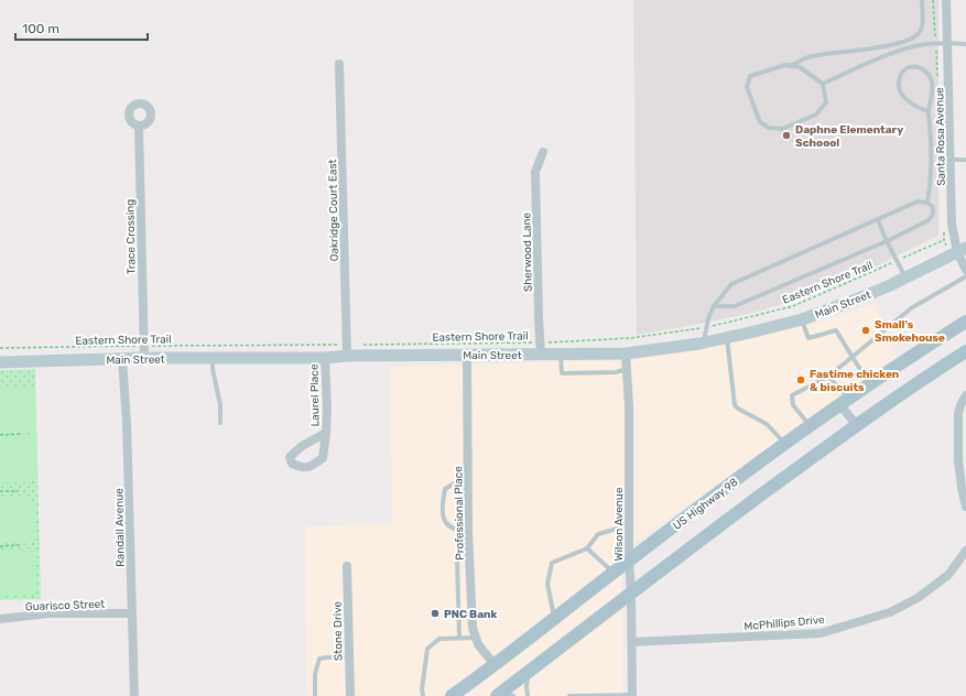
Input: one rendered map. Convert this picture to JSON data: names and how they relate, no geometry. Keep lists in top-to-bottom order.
{
  "streets": {
    "main road": ["Main Street", "US Highway 98"],
    "street": [
      "Santa Rosa Avenue",
      "Oakridge Court East",
      "Trace Crossing",
      "Sherwood Lane",
      "Laurel Place",
      "Professional Place",
      "Wilson Avenue",
      "Randall Avenue",
      "Guarisco Street",
      "McPhillips Drive",
      "Stone Drive"
    ],
    "path": ["Eastern Shore Trail"]
  },
  "crossings": [
    ["Santa Rosa Avenue", "Main Street"],
    ["Oakridge Court East", "Eastern Shore Trail"],
    ["Oakridge Court East", "Main Street"],
    ["Trace Crossing", "Eastern Shore Trail"],
    ["Trace Crossing", "Main Street"],
    ["Sherwood Lane", "Eastern Shore Trail"],
    ["Sherwood Lane", "Main Street"],
    ["Eastern Shore Trail", "Main Street"],
    ["Main Street", "Laurel Place"],
    ["Main Street", "Professional Place"],
    ["Main Street", "Wilson Avenue"],
    ["Main Street", "Randall Avenue"],
    ["US Highway 98", "Professional Place"],
    ["US Highway 98", "Wilson Avenue"],
    ["Wilson Avenue", "McPhillips Drive"],
    ["Randall Avenue", "Guarisco Street"]
  ],
  "places": [
    "Daphne Elementary Schoool",
    "Small's Smokehouse",
    "Fastime chicken & biscuits",
    "PNC Bank"
  ],
  "scale_bar": "100 m"
}
